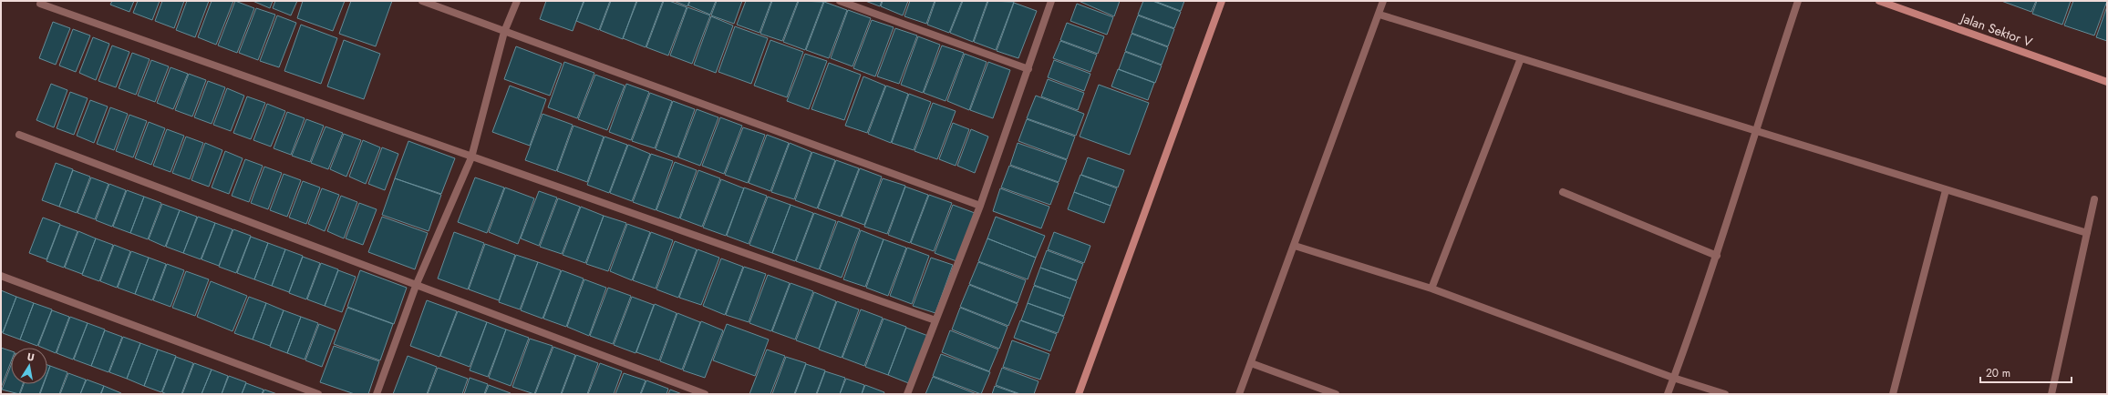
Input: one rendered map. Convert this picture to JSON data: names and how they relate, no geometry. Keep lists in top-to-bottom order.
{
  "streets": {
    "street": ["Jalan Sektor V"]
  },
  "scale_bar": "20 m",
  "north": "top"
}
